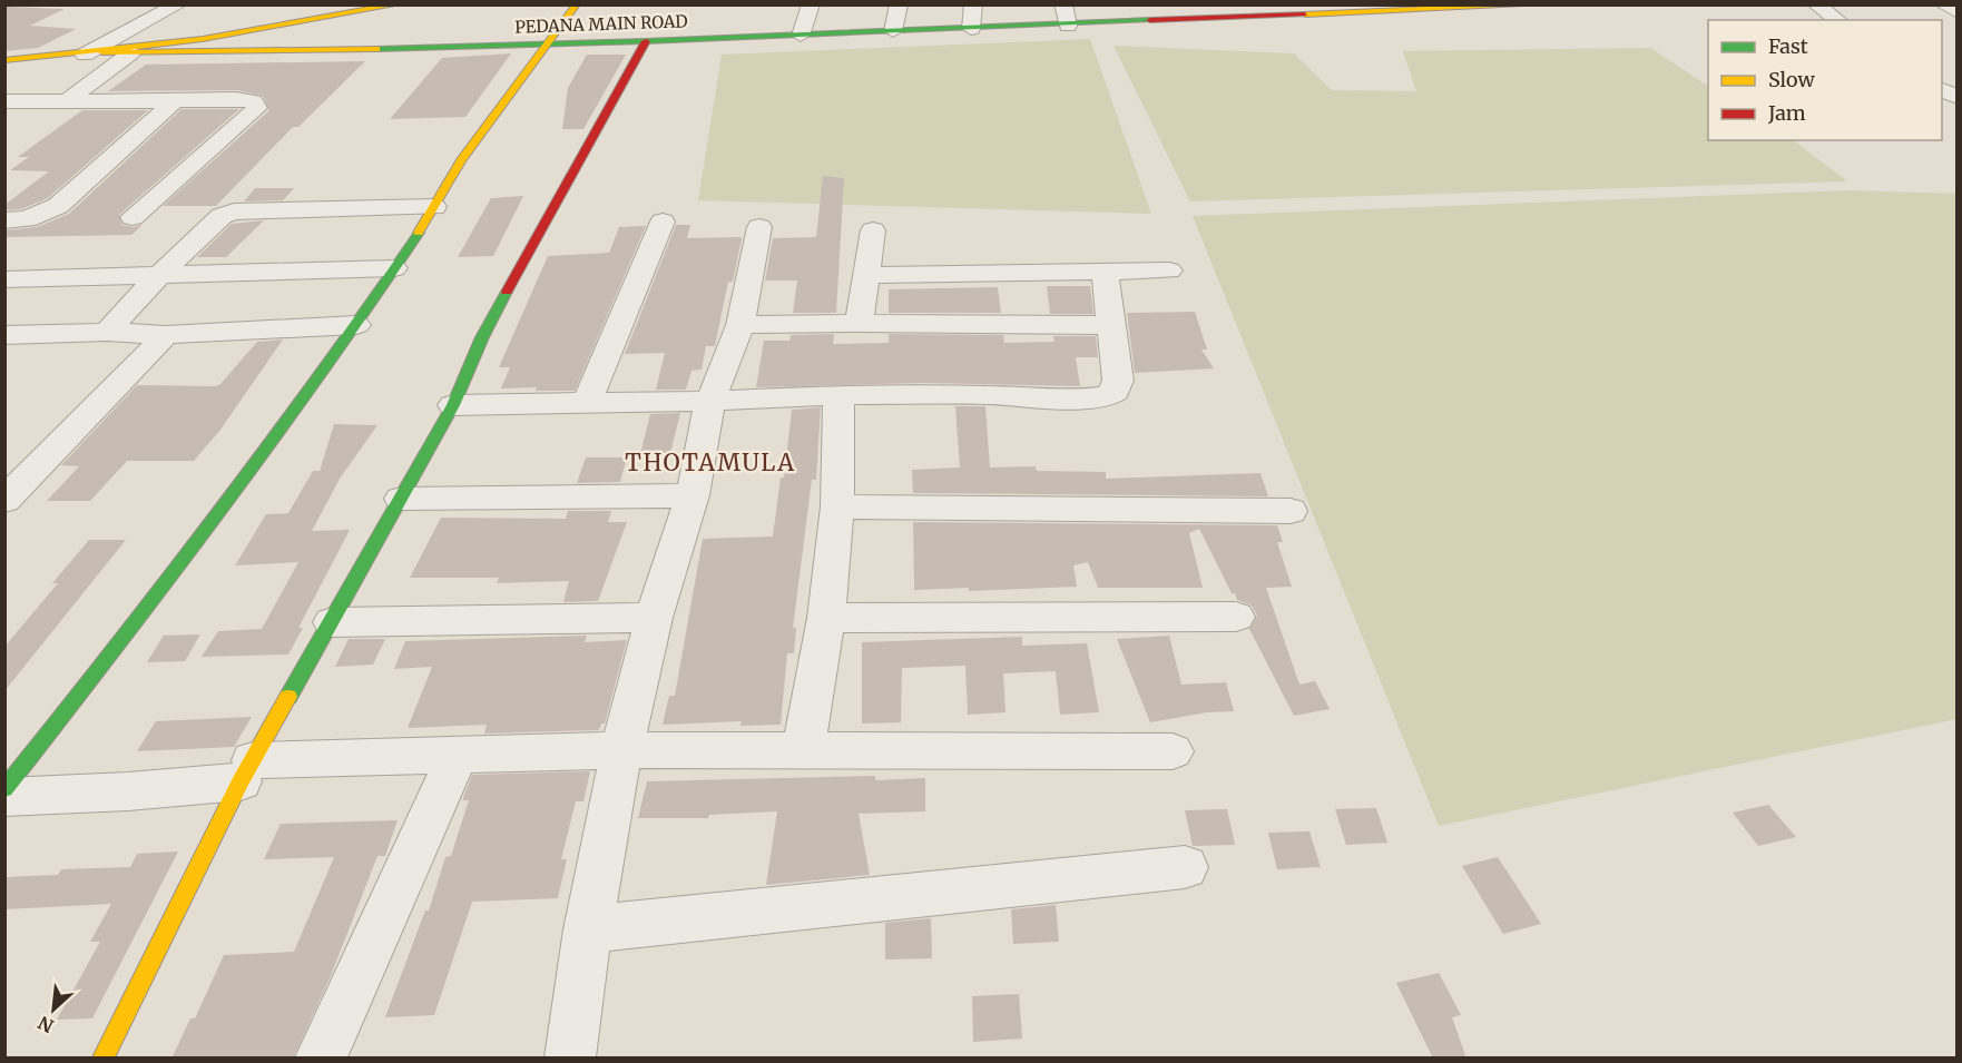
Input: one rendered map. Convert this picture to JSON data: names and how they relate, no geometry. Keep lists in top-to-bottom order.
{
  "streets": {
    "main road": ["PEDANA MAIN ROAD"]
  },
  "districts": ["THOTAMULA"],
  "legend": ["Fast", "Slow", "Jam"],
  "north": "bottom left"
}
